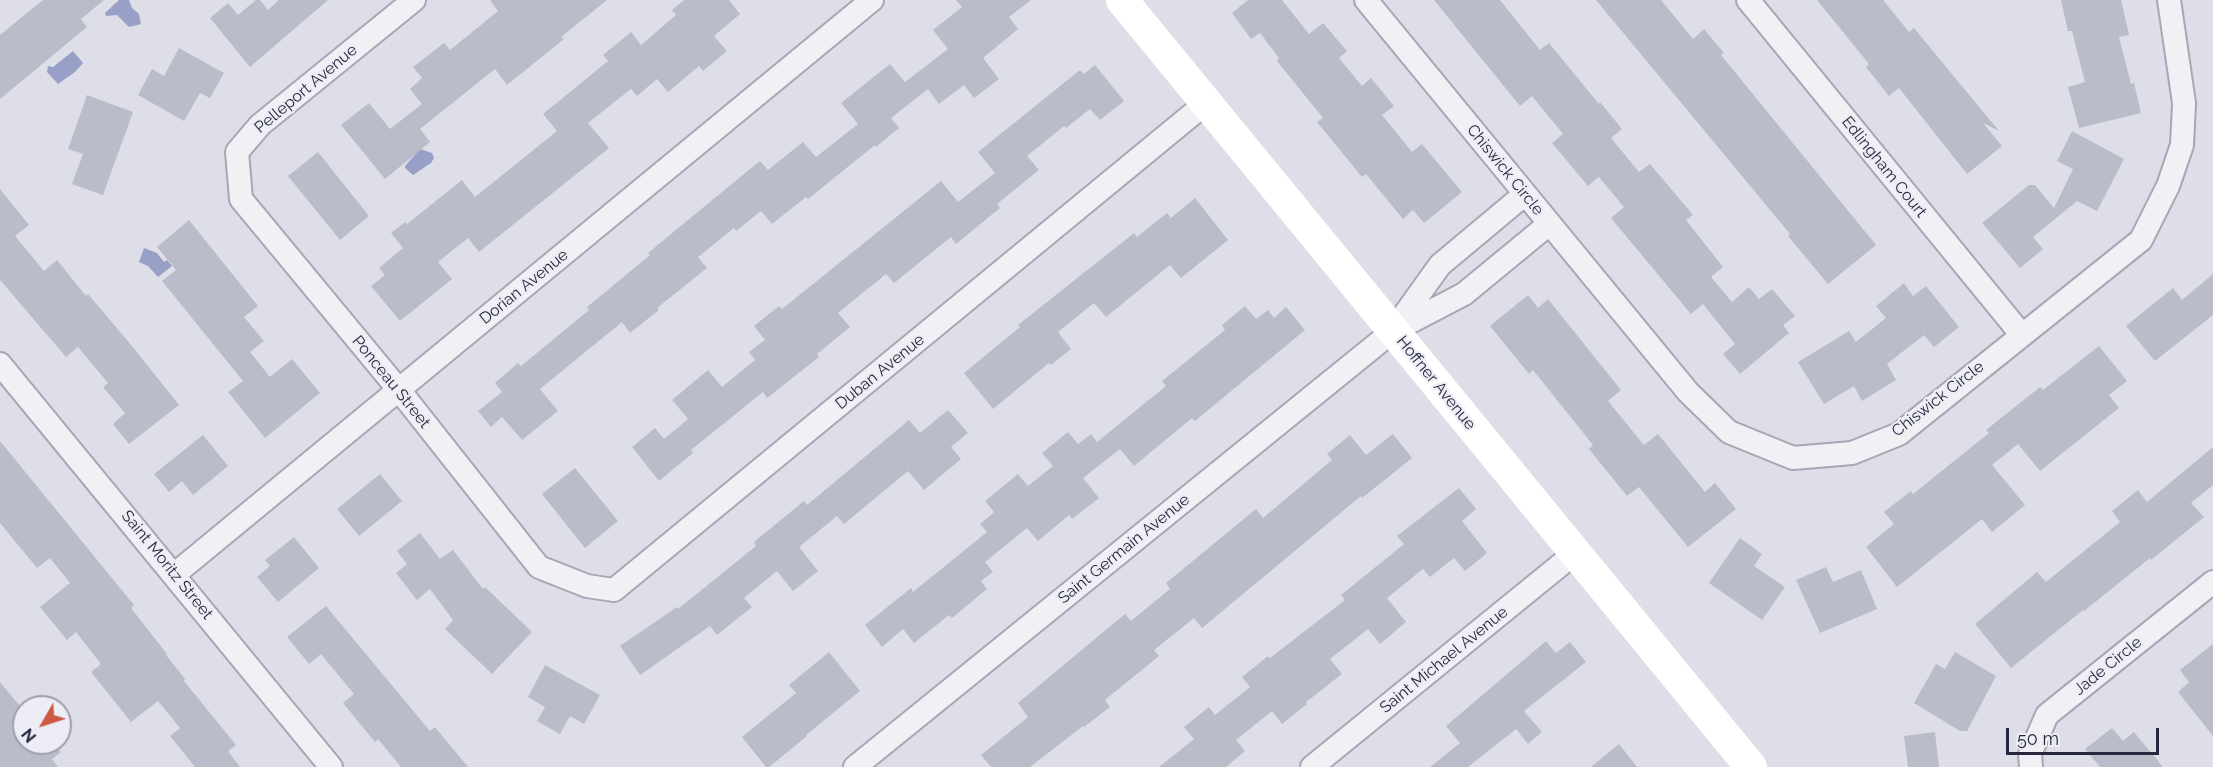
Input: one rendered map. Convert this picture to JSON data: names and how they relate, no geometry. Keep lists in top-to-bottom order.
{
  "streets": {
    "main road": ["Hoffner Avenue"],
    "street": [
      "Pelleport Avenue",
      "Edlingham Court",
      "Chiswick Circle",
      "Dorian Avenue",
      "Duban Avenue",
      "Ponceau Street",
      "Saint Germain Avenue",
      "Saint Moritz Street",
      "Saint Michael Avenue",
      "Jade Circle"
    ]
  },
  "crossings": [
    ["Pelleport Avenue", "Ponceau Street"],
    ["Edlingham Court", "Chiswick Circle"],
    ["Dorian Avenue", "Ponceau Street"],
    ["Dorian Avenue", "Saint Moritz Street"],
    ["Duban Avenue", "Ponceau Street"],
    ["Duban Avenue", "Hoffner Avenue"],
    ["Hoffner Avenue", "Saint Germain Avenue"],
    ["Hoffner Avenue", "Saint Michael Avenue"]
  ],
  "scale_bar": "50 m",
  "north": "bottom left"
}
